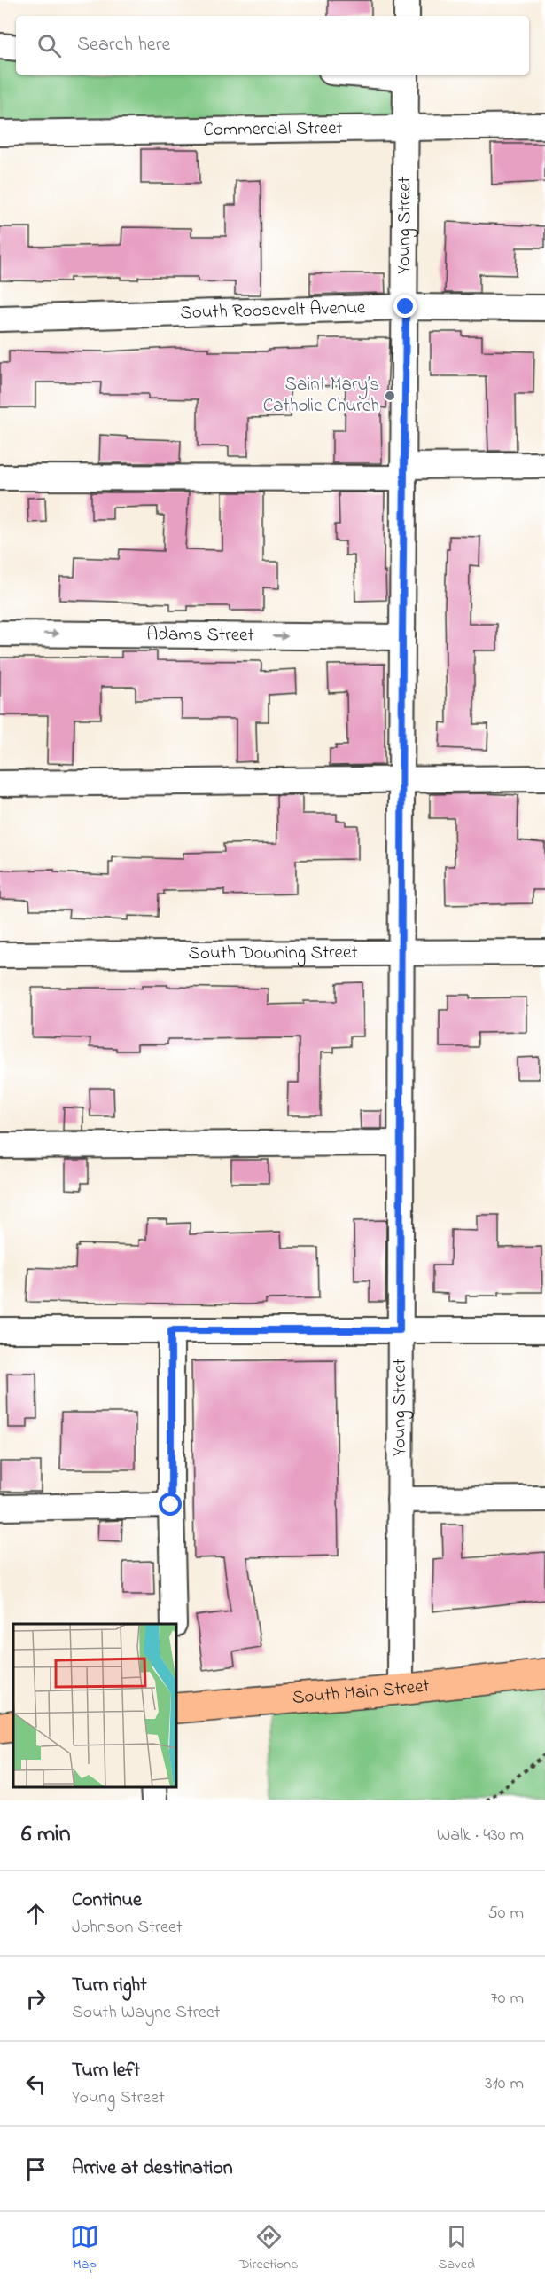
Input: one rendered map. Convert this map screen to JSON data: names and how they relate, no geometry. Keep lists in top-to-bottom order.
{
  "streets": {
    "main road": ["South Main Street"],
    "street": [
      "Commercial Street",
      "Young Street",
      "South Roosevelt Avenue",
      "Adams Street",
      "South Downing Street"
    ]
  },
  "crossings": [
    ["Commercial Street", "Young Street"],
    ["Young Street", "South Roosevelt Avenue"],
    ["Young Street", "Adams Street"],
    ["Young Street", "South Downing Street"],
    ["Young Street", "South Main Street"]
  ],
  "places": ["Saint Mary’s Catholic Church"],
  "page": {
    "search": "Search here",
    "heading": ["6 min", "Walk · 430 m"],
    "list": [
      ["Continue", "Johnson Street", "50 m"],
      ["Turn right", "South Wayne Street", "70 m"],
      ["Turn left", "Young Street", "310 m"],
      "Arrive at destination"
    ],
    "nav": ["Map", "Directions", "Saved"]
  }
}
